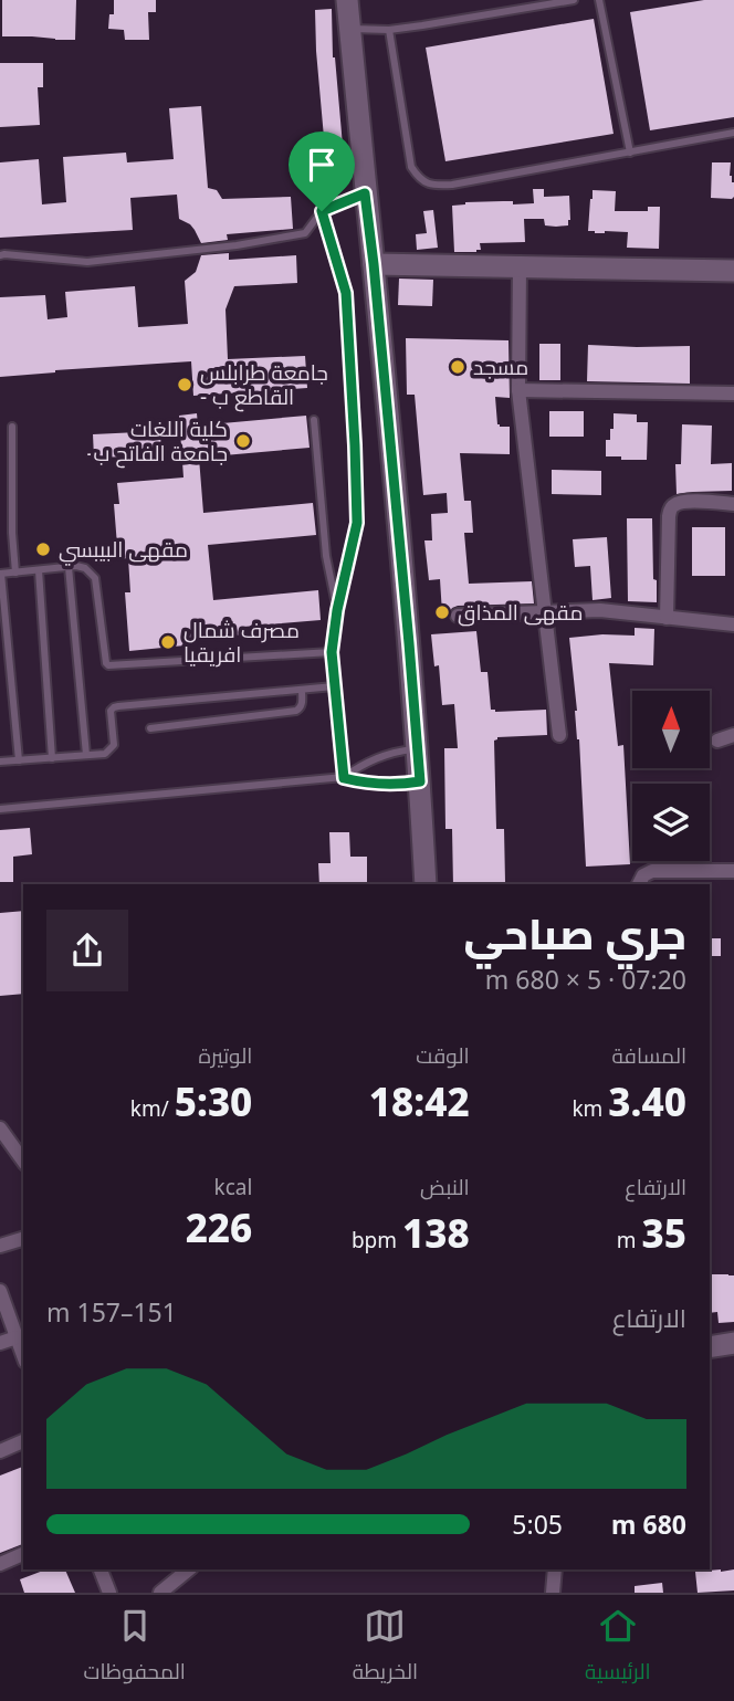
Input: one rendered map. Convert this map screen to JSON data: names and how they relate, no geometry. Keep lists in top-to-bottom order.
{
  "places": [
    "مسجد",
    "جامعة طرابلس - القاطع ب",
    "كلية اللغات -جامعة الفاتح ب",
    "مقهى البيبسي",
    "مقهى المذاق",
    "مصرف شمال افريقيا"
  ],
  "north": "top",
  "page": {
    "heading": ["جري صباحي", "07:20 · 5 × 680 m"],
    "stats": [
      ["المسافة", "3.40 km"],
      ["الوقت", "18:42"],
      ["الوتيرة", "5:30 /km"],
      ["الارتفاع", "35 m"],
      ["النبض", "138 bpm"],
      ["kcal", "226"]
    ],
    "chart": ["الارتفاع", "151–157 m"],
    "list": [
      {
        "name": "680 m",
        "note": "5:05"
      }
    ],
    "tabs": ["الرئيسية", "الخريطة", "المحفوظات"]
  }
}
